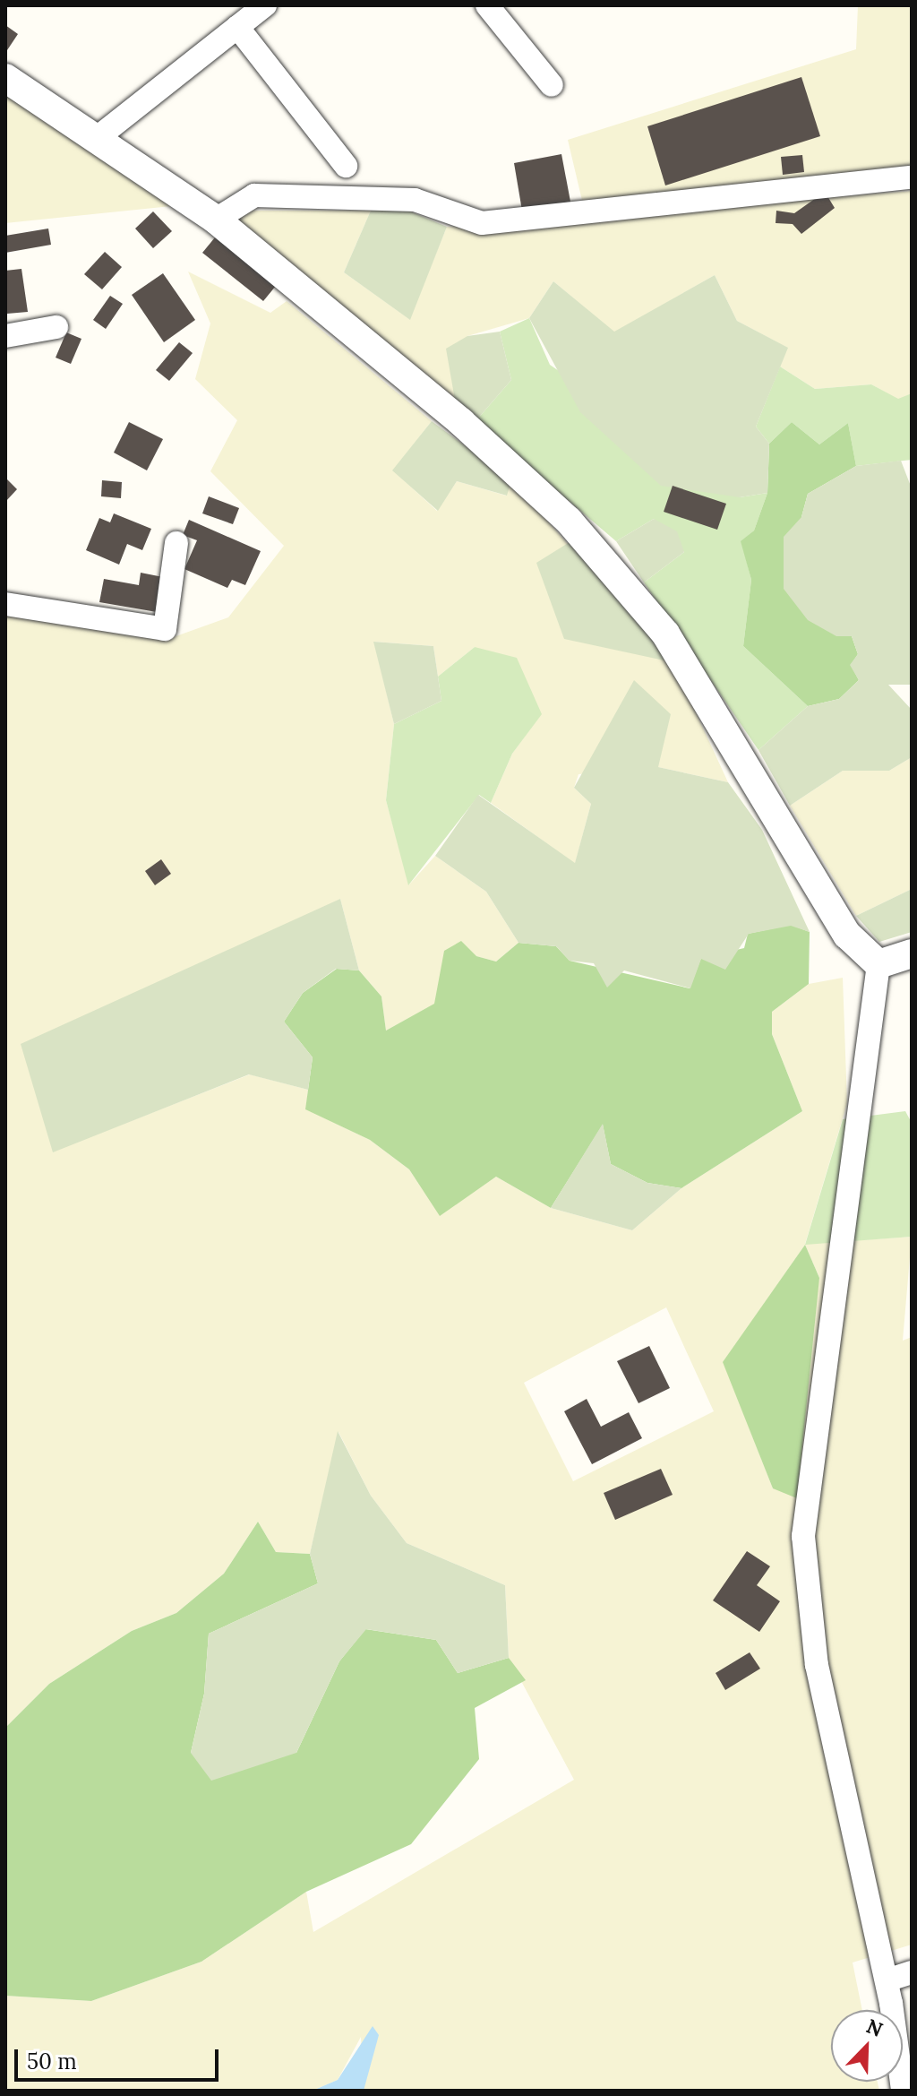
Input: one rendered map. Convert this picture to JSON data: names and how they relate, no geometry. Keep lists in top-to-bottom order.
{
  "scale_bar": "50 m",
  "north": "top right"
}
